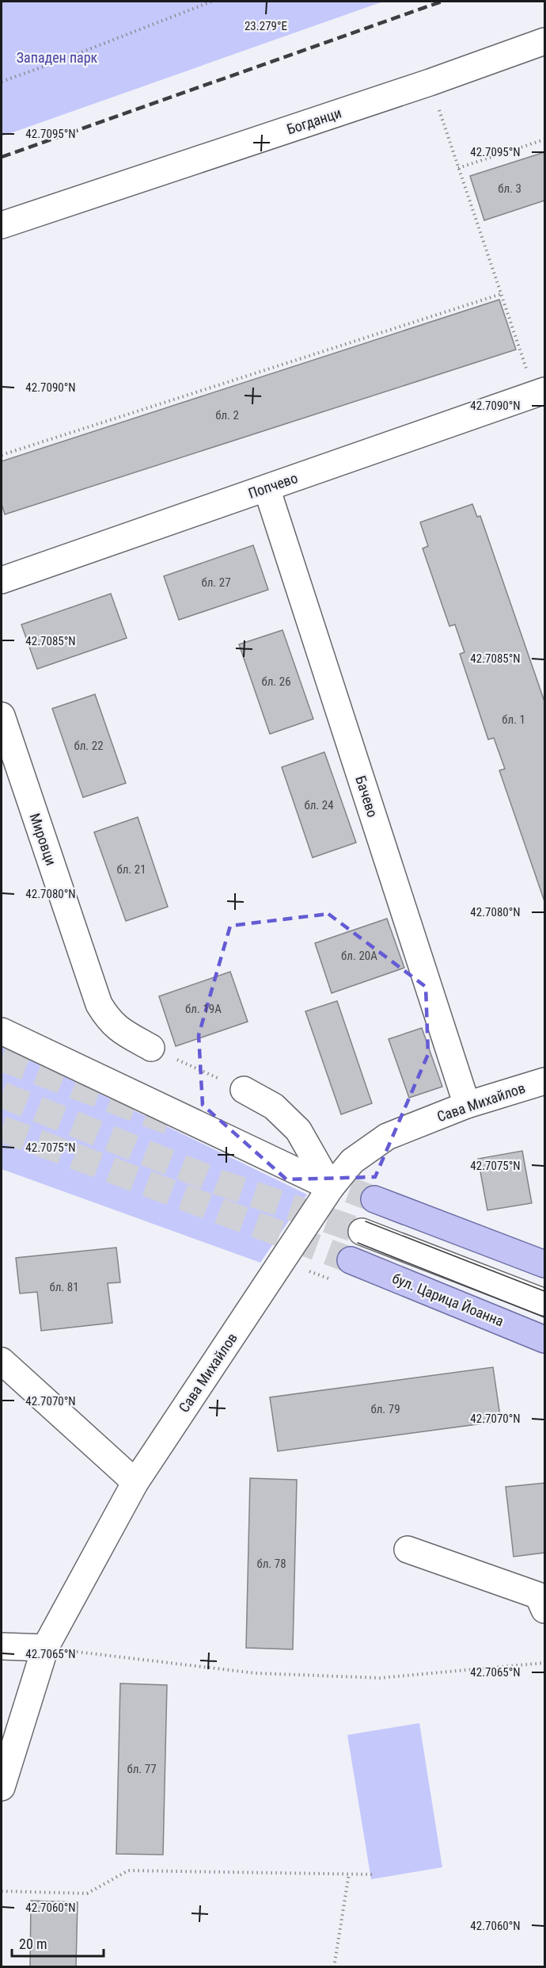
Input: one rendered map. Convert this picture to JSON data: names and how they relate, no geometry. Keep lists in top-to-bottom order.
{
  "streets": {
    "main road": ["бул. Царица Йоанна"],
    "street": [
      "Богданци",
      "Попчево",
      "Бачево",
      "Мировци",
      "Сава Михайлов"
    ]
  },
  "crossings": [
    ["Попчево", "Бачево"],
    ["Бачево", "Сава Михайлов"]
  ],
  "parks": ["Западен парк"],
  "house_numbers": [
    "бл. 3",
    "бл. 2",
    "бл. 27",
    "бл. 26",
    "бл. 1",
    "бл. 22",
    "бл. 24",
    "бл. 21",
    "бл. 20А",
    "бл. 19А",
    "бл. 81",
    "бл. 79",
    "бл. 78",
    "бл. 77"
  ],
  "scale_bar": "20 m",
  "coordinates": [
    "23.279°E",
    "42.7095°N",
    "42.7090°N",
    "42.7085°N",
    "42.7080°N",
    "42.7075°N",
    "42.7070°N",
    "42.7065°N",
    "42.7060°N"
  ]
}
